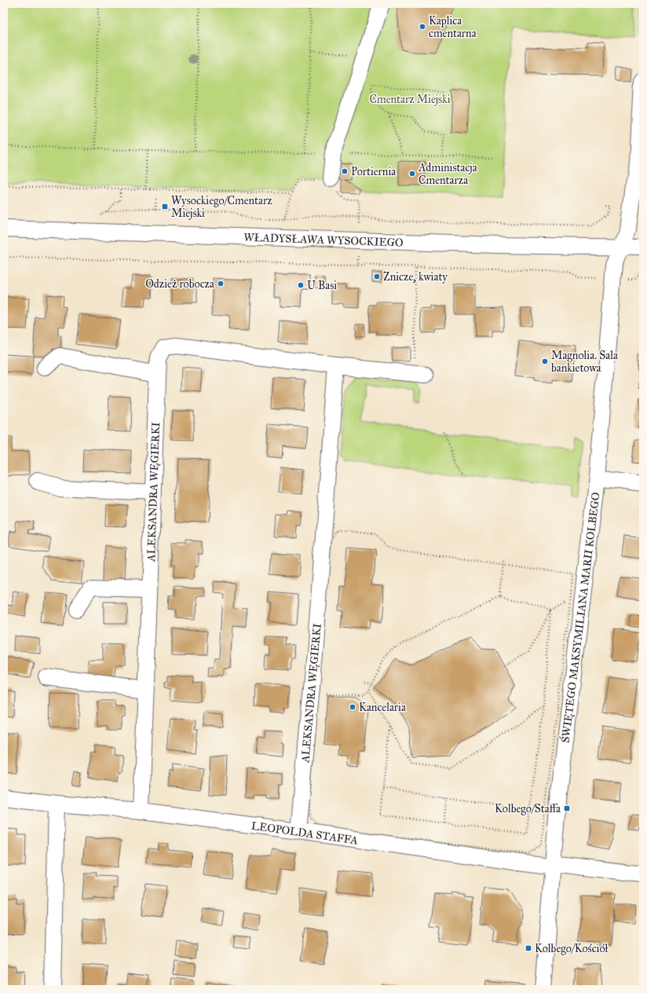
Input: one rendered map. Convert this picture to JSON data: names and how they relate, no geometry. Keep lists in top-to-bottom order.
{
  "streets": {
    "street": [
      "WŁADYSŁAWA WYSOCKIEGO",
      "ALEKSANDRA WĘGIERKI",
      "ŚWIĘTEGO MAKSYMILIANA MARII KOLBEGO",
      "LEOPOLDA STAFFA"
    ]
  },
  "crossings": [
    ["WŁADYSŁAWA WYSOCKIEGO", "ŚWIĘTEGO MAKSYMILIANA MARII KOLBEGO"],
    ["ALEKSANDRA WĘGIERKI", "LEOPOLDA STAFFA"],
    ["ŚWIĘTEGO MAKSYMILIANA MARII KOLBEGO", "LEOPOLDA STAFFA"]
  ],
  "parks": ["Cmentarz Miejski"],
  "places": {
    "other": [
      "Kaplica cmentarna",
      "Portiernia",
      "Administacja Cmentarza",
      "Znicze, kwiaty",
      "Odzież robocza",
      "U Basi",
      "Magnolia. Sala bankietowa",
      "Kancelaria"
    ],
    "transit": ["Wysockiego/Cmentarz Miejski", "Kolbego/Staffa", "Kolbego/Kościół"]
  }
}
